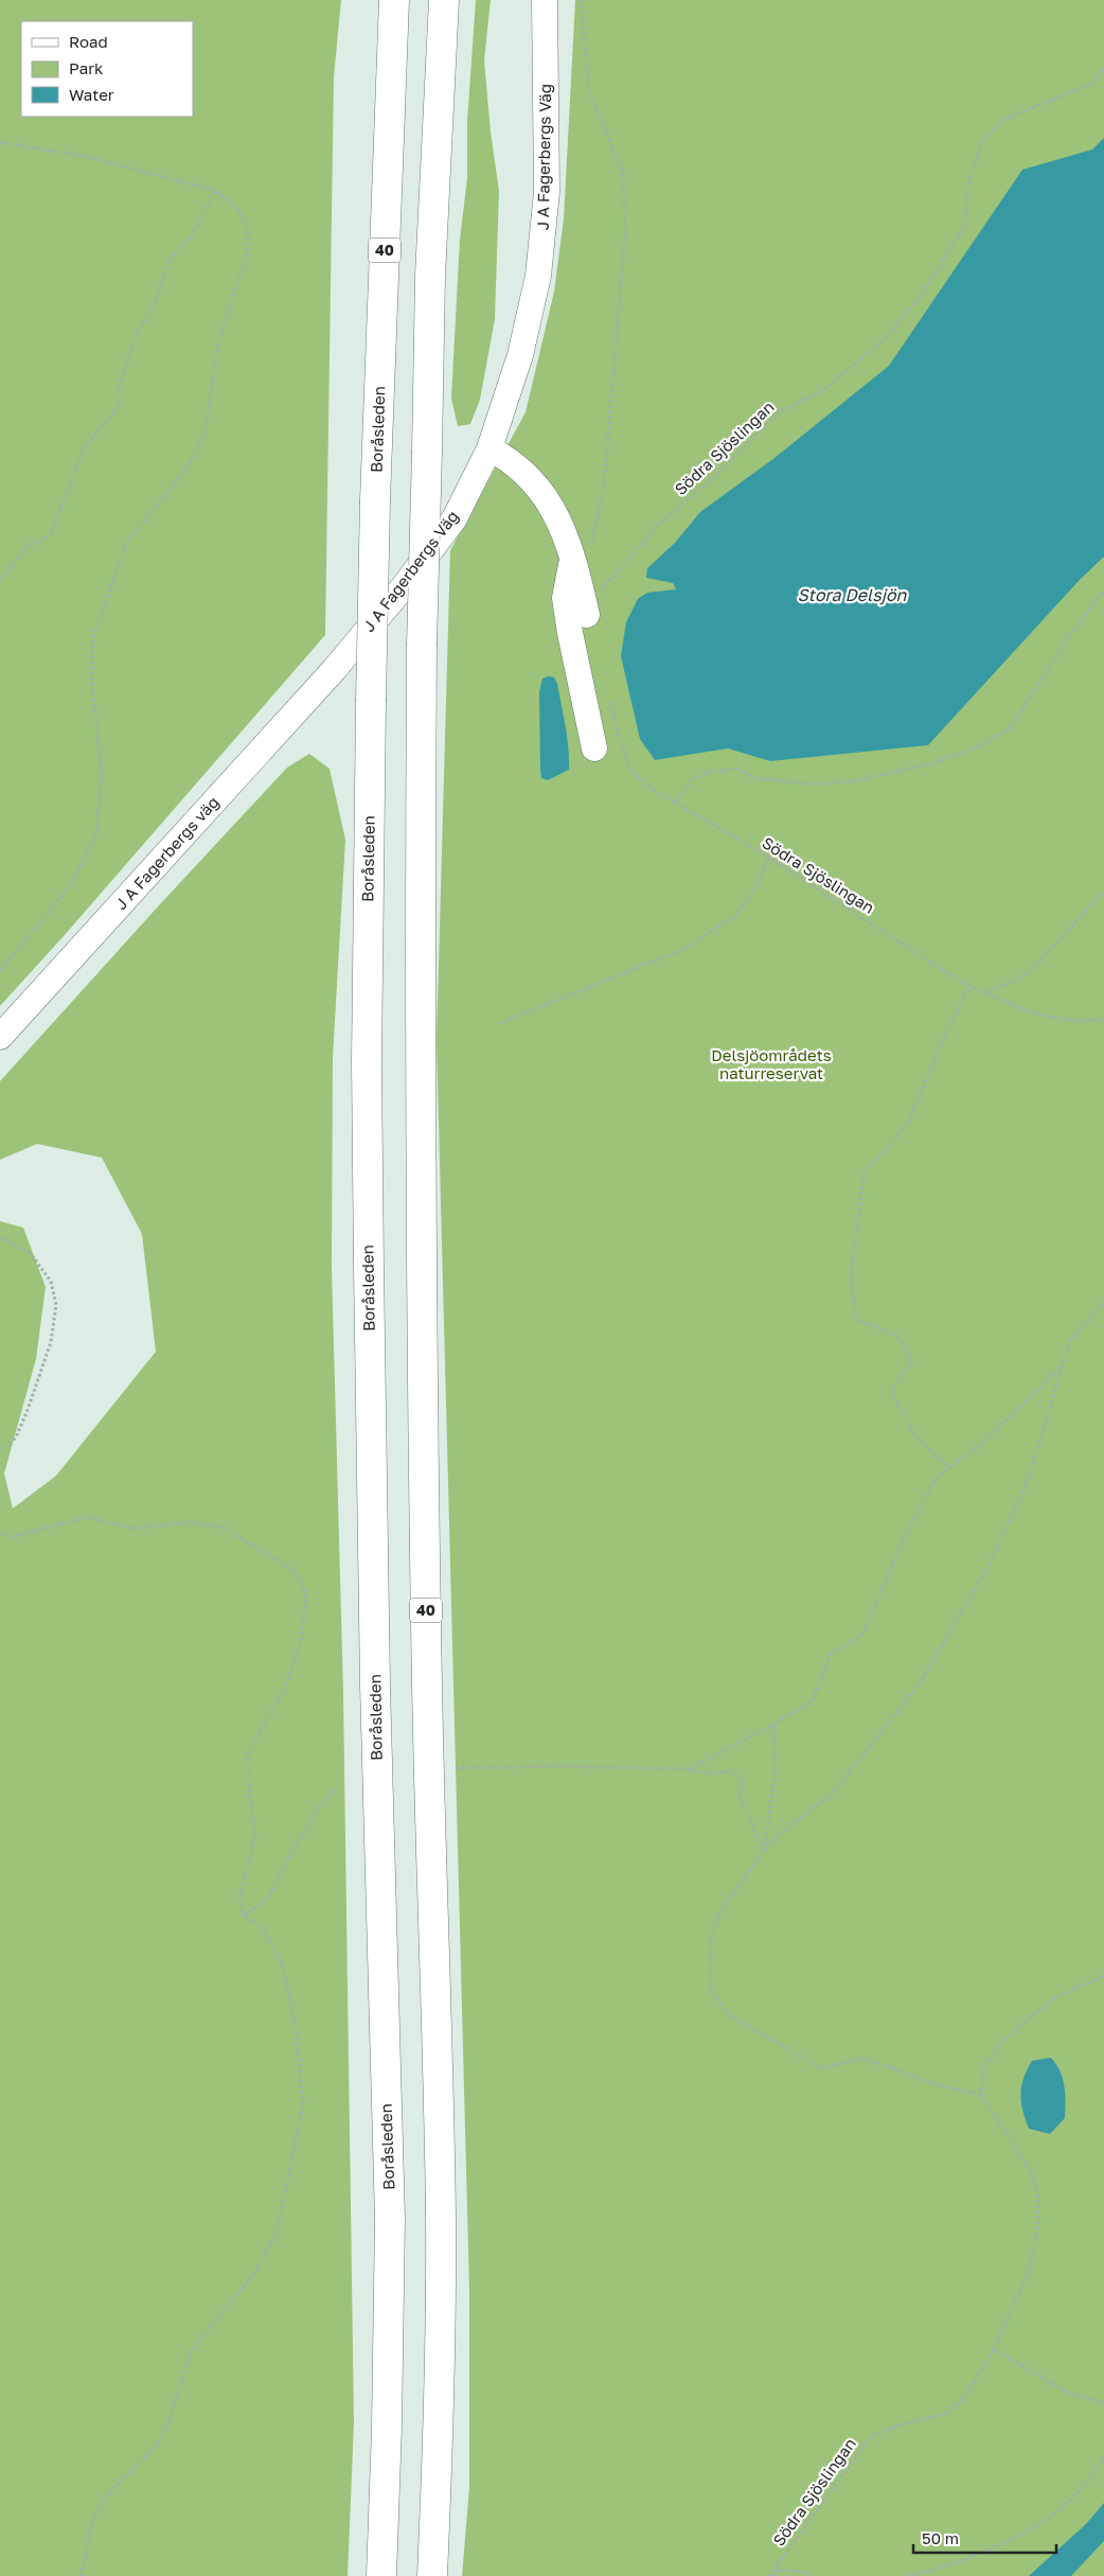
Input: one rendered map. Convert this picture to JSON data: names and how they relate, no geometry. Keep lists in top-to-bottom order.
{
  "streets": {
    "highway": ["40", "Boråsleden"],
    "street": ["J A Fagerbergs Väg", "J A Fagerbergs väg"],
    "path": ["Södra Sjöslingan"]
  },
  "crossings": [
    ["J A Fagerbergs Väg", "J A Fagerbergs väg"]
  ],
  "water": ["Stora Delsjön"],
  "parks": ["Delsjöområdets naturreservat"],
  "legend": ["Road", "Park", "Water"],
  "scale_bar": "50 m"
}
